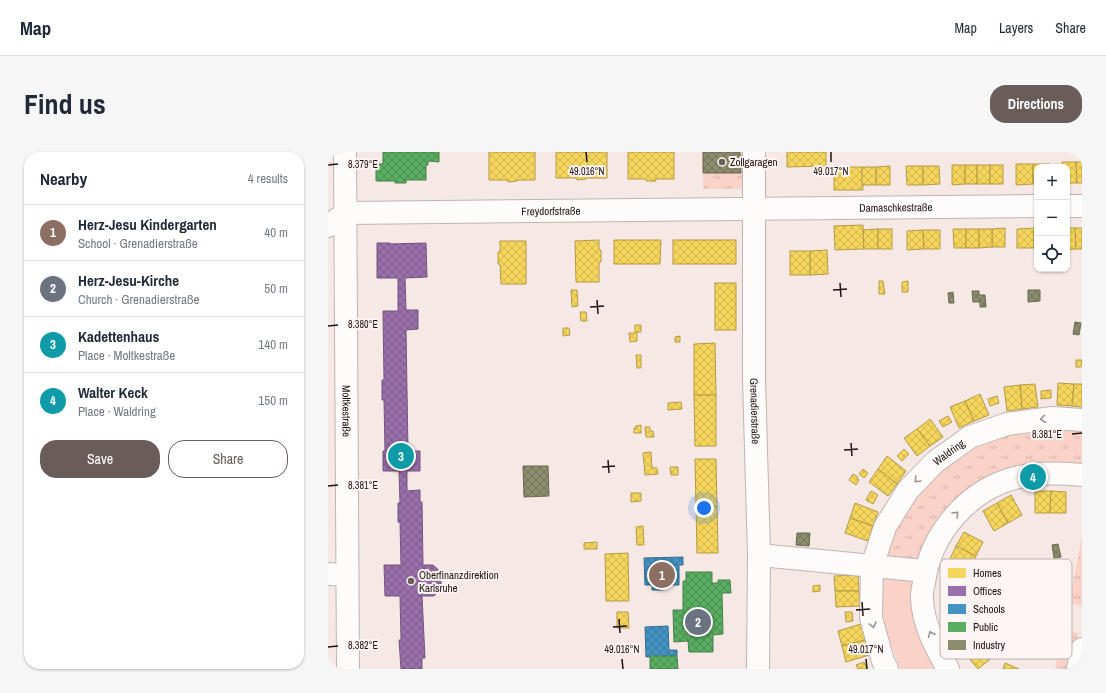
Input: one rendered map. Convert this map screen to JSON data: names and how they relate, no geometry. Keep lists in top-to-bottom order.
{
  "streets": {
    "street": [
      "Damaschkestraße",
      "Freydorfstraße",
      "Moltkestraße",
      "Grenadierstraße",
      "Waldring"
    ]
  },
  "crossings": [
    ["Damaschkestraße", "Freydorfstraße"],
    ["Damaschkestraße", "Grenadierstraße"],
    ["Freydorfstraße", "Moltkestraße"],
    ["Freydorfstraße", "Grenadierstraße"]
  ],
  "one_way": ["Waldring"],
  "places": ["Zollgaragen", "Oberfinanzdirektion Karlsruhe"],
  "legend": [
    "Homes",
    "Offices",
    "Schools",
    "Public",
    "Industry"
  ],
  "page": {
    "header": "Map",
    "nav": ["Map", "Layers", "Share"],
    "title": "Find us",
    "buttons": [
      "Directions",
      ["Save", "Share"]
    ],
    "heading": ["Nearby", "4 results"],
    "map_buttons": ["+", "−"],
    "list": [
      {
        "mark": "1",
        "name": "Herz-Jesu Kindergarten",
        "note": "School · Grenadierstraße",
        "value": "40 m"
      },
      {
        "mark": "2",
        "name": "Herz-Jesu-Kirche",
        "note": "Church · Grenadierstraße",
        "value": "50 m"
      },
      {
        "mark": "3",
        "name": "Kadettenhaus",
        "note": "Place · Moltkestraße",
        "value": "140 m"
      },
      {
        "mark": "4",
        "name": "Walter Keck",
        "note": "Place · Waldring",
        "value": "150 m"
      }
    ],
    "pins": [
      "3",
      "4",
      "1",
      "2"
    ]
  },
  "coordinates": [
    "8.379°E",
    "49.016°N",
    "49.017°N",
    "8.380°E",
    "8.381°E",
    "8.382°E"
  ]
}
